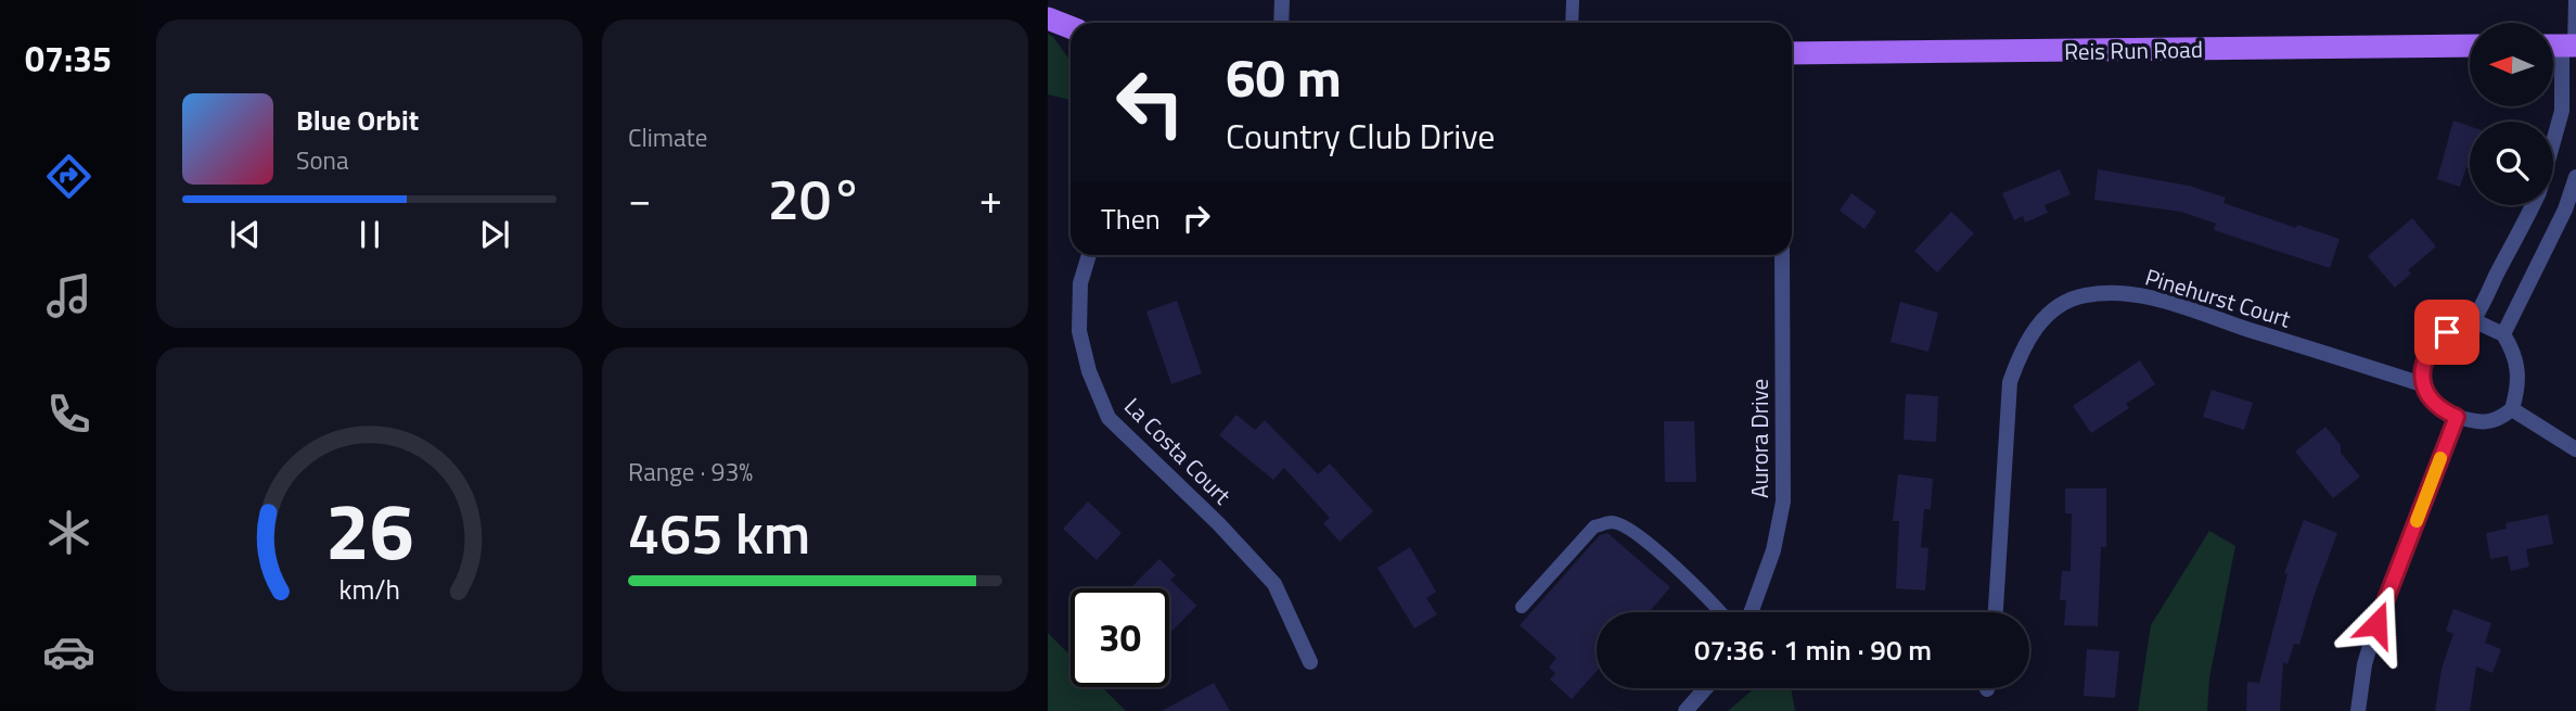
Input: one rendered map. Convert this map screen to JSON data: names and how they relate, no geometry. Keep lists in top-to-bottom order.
{
  "streets": {
    "main road": ["Reis Run Road"],
    "street": ["Pinehurst Court", "Aurora Drive", "La Costa Court"]
  },
  "north": "left",
  "page": {
    "tabs": "07:35",
    "tile": [
      "Climate",
      ["Range · 93%", "465 km"]
    ],
    "turn": ["60 m", "Country Club Drive"],
    "song": ["Blue Orbit", "Sona"],
    "heat": ["−", "20°", "+"],
    "then": "Then",
    "limit": "30",
    "trip": "07:36 · 1 min · 90 m",
    "gauge": ["26", "km/h"]
  }
}
